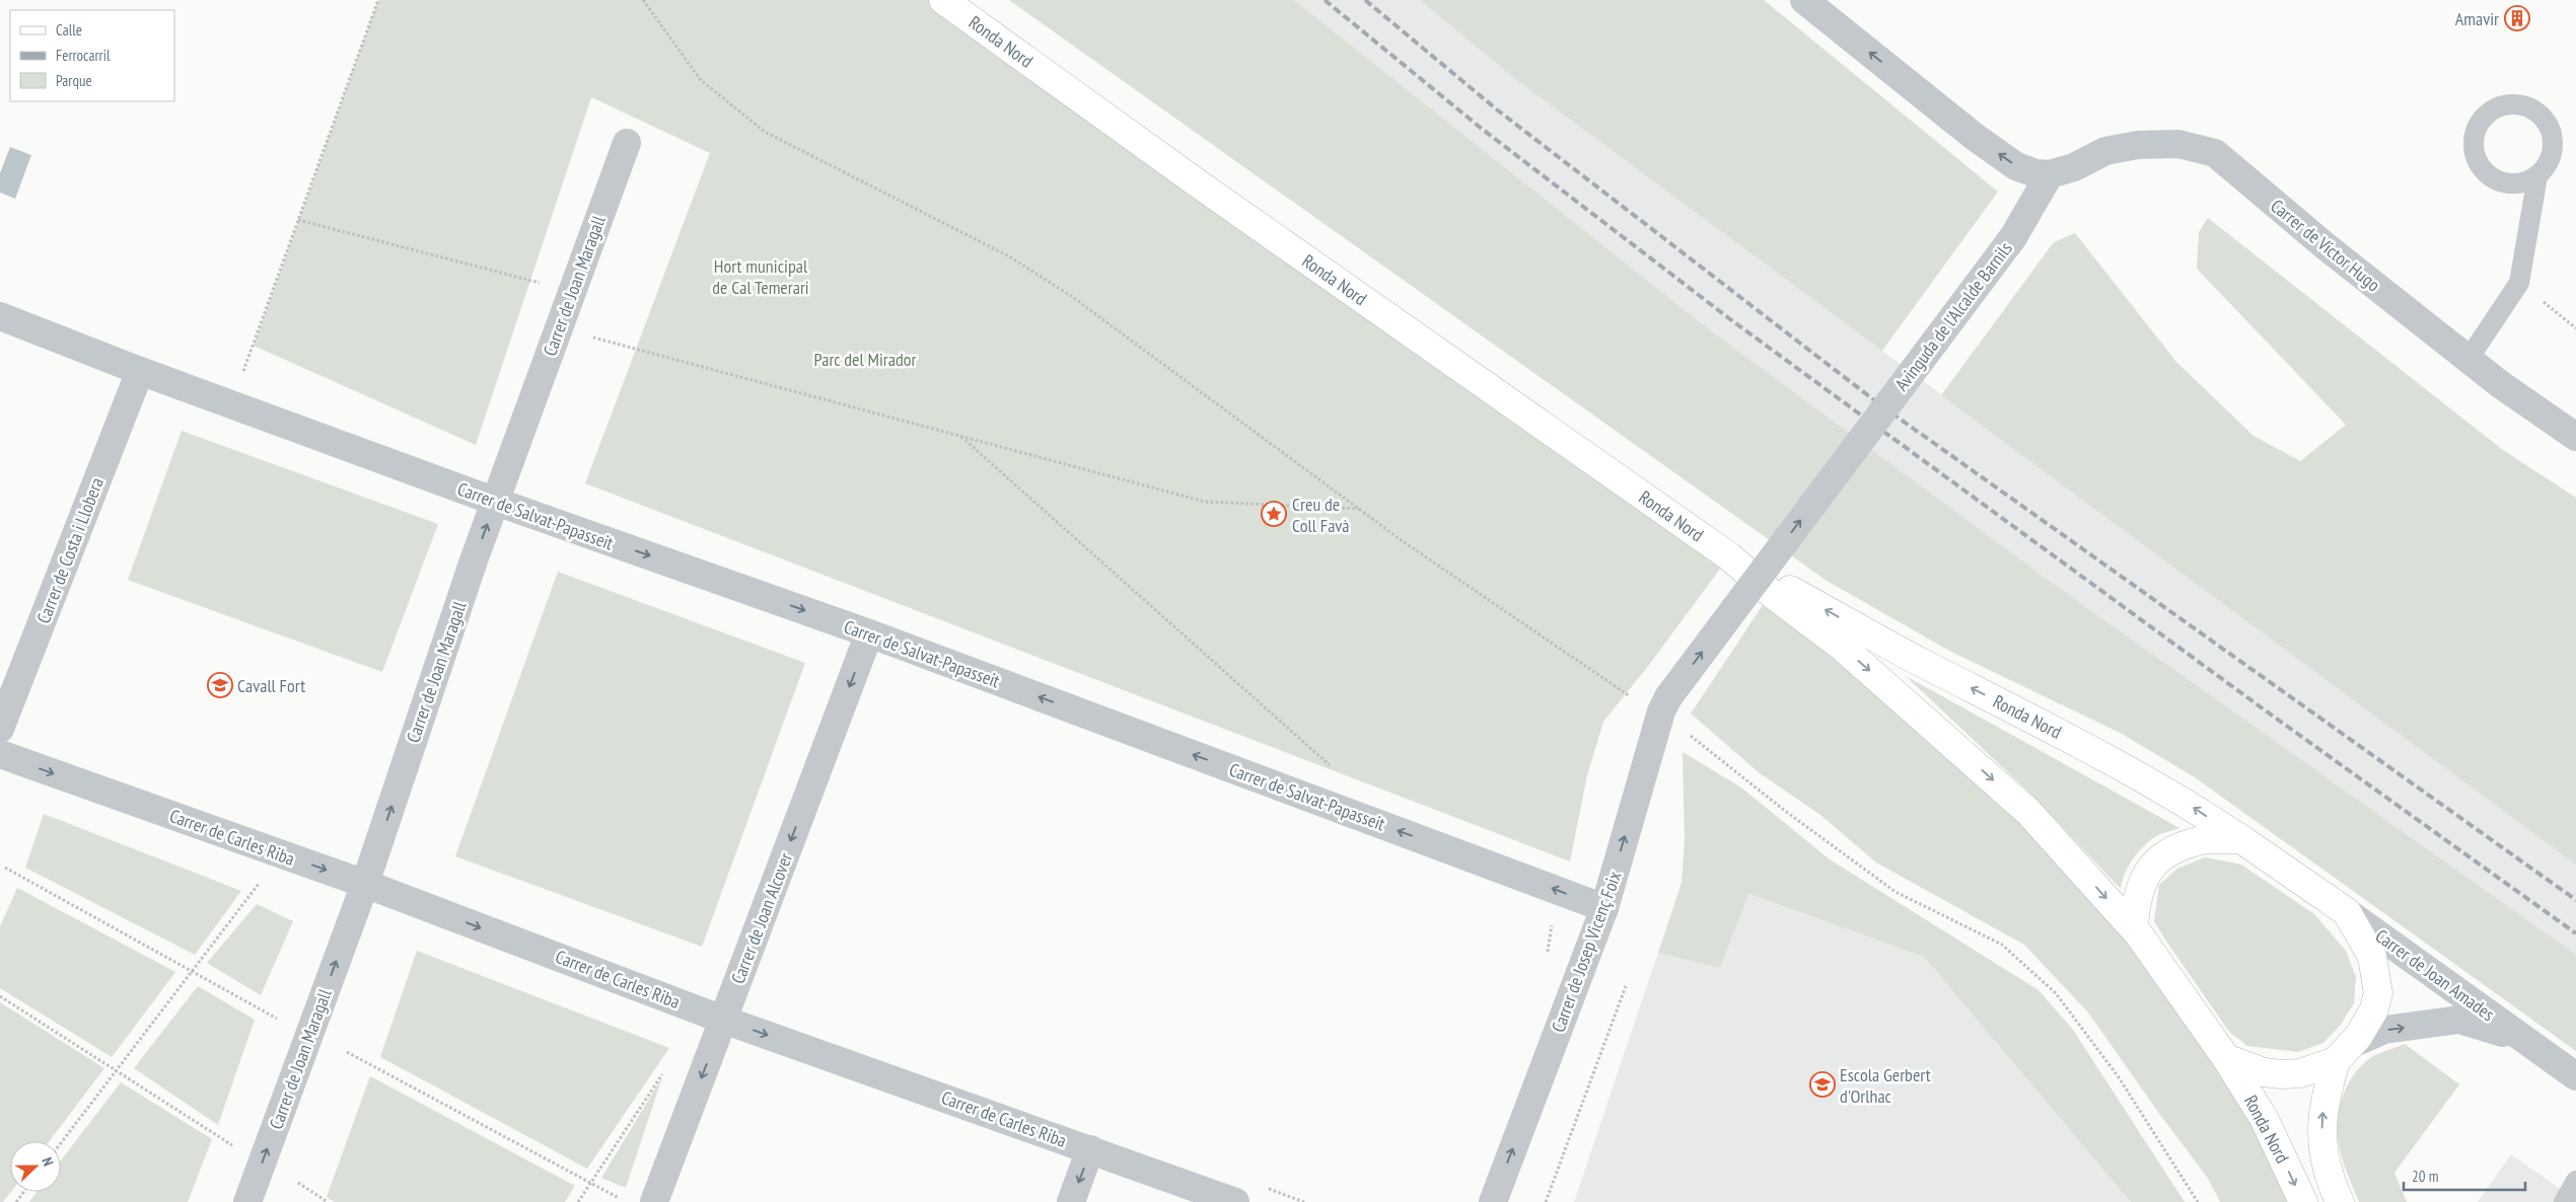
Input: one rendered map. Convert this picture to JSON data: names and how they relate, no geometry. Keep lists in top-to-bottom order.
{
  "streets": {
    "main road": ["Ronda Nord"],
    "street": [
      "Carrer de Víctor Hugo",
      "Carrer de Joan Maragall",
      "Avinguda de l'Alcalde Barnils",
      "Carrer de Salvat-Papasseit",
      "Carrer de Costa i Llobera",
      "Carrer de Carles Riba",
      "Carrer de Joan Alcover",
      "Carrer de Josep Vicenç Foix",
      "Carrer de Joan Amades"
    ]
  },
  "crossings": [
    ["Ronda Nord", "Carrer de Joan Amades"],
    ["Carrer de Víctor Hugo", "Avinguda de l'Alcalde Barnils"],
    ["Carrer de Joan Maragall", "Carrer de Salvat-Papasseit"],
    ["Carrer de Joan Maragall", "Carrer de Carles Riba"],
    ["Avinguda de l'Alcalde Barnils", "Carrer de Josep Vicenç Foix"],
    ["Carrer de Salvat-Papasseit", "Carrer de Costa i Llobera"],
    ["Carrer de Salvat-Papasseit", "Carrer de Joan Alcover"],
    ["Carrer de Salvat-Papasseit", "Carrer de Josep Vicenç Foix"],
    ["Carrer de Carles Riba", "Carrer de Joan Alcover"]
  ],
  "one_way": [
    "Carrer de Joan Maragall",
    "Avinguda de l'Alcalde Barnils",
    "Carrer de Carles Riba",
    "Carrer de Joan Alcover",
    "Carrer de Josep Vicenç Foix",
    "Carrer de Joan Amades"
  ],
  "parks": ["Hort municipal de Cal Temerari", "Parc del Mirador"],
  "places": {
    "building": ["Amavir"],
    "place": ["Creu de Coll Favà"],
    "school or university": ["Cavall Fort", "Escola Gerbert d'Orlhac"]
  },
  "legend": ["Calle", "Ferrocarril", "Parque"],
  "scale_bar": "20 m",
  "north": "right"
}
